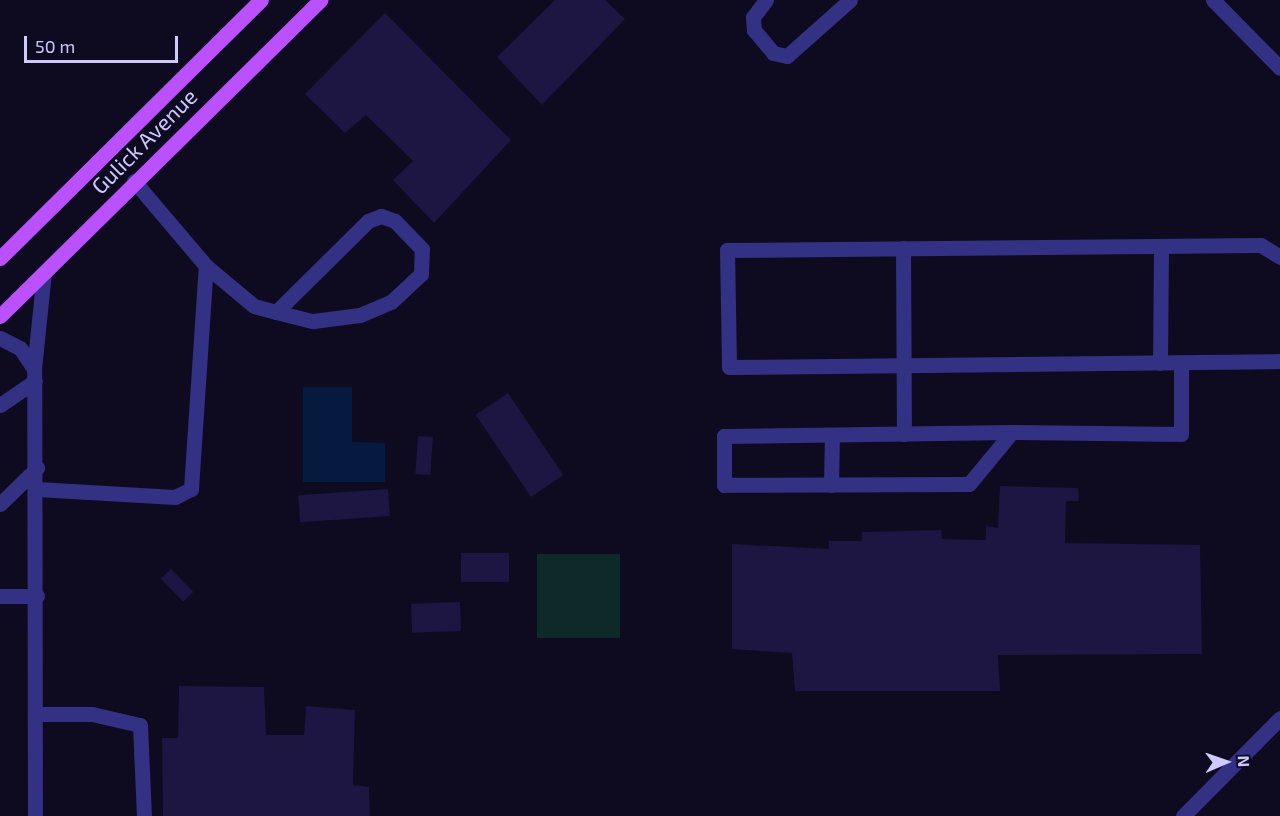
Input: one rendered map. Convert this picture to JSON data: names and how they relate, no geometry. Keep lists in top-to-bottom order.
{
  "streets": {
    "main road": ["Gulick Avenue"]
  },
  "scale_bar": "50 m",
  "north": "right"
}
